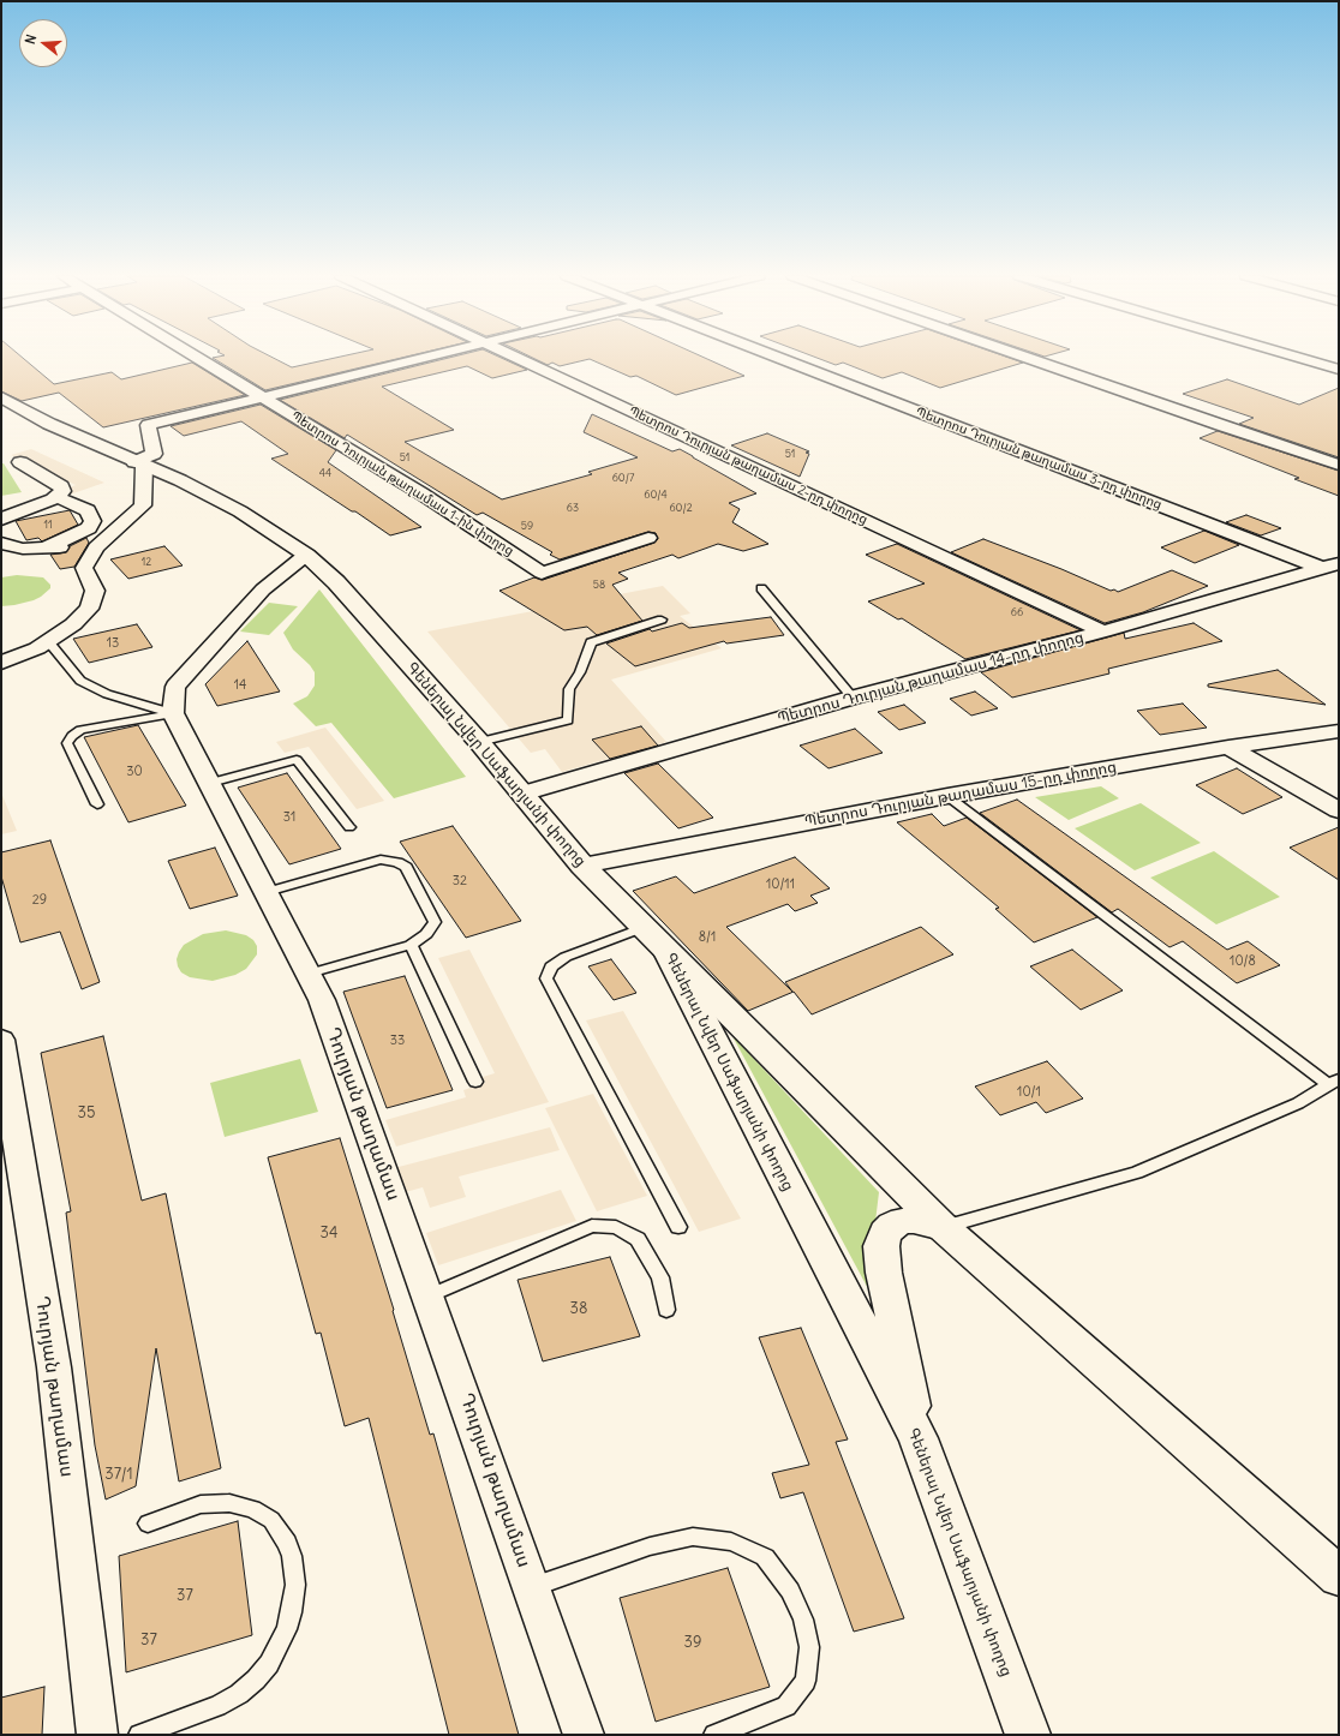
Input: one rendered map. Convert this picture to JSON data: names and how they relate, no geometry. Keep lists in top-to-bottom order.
{
  "streets": {
    "main road": ["Գեներալ Նվեր Սաֆարյանի փողոց"],
    "street": [
      "Պետրոս Դուրյան թաղամաս 3-րդ փողոց",
      "Պետրոս Դուրյան թաղամաս 2-րդ փողոց",
      "Պետրոս Դուրյան թաղամաս 1-ին փողոց",
      "Պետրոս Դուրյան թաղամաս 14-րդ փողոց",
      "Պետրոս Դուրյան թաղամաս 15-րդ փողոց",
      "Դուրյան թաղամաս"
    ]
  },
  "crossings": [
    ["Պետրոս Դուրյան թաղամաս 3-րդ փողոց", "Պետրոս Դուրյան թաղամաս 14-րդ փողոց"],
    ["Պետրոս Դուրյան թաղամաս 2-րդ փողոց", "Պետրոս Դուրյան թաղամաս 14-րդ փողոց"],
    ["Պետրոս Դուրյան թաղամաս 14-րդ փողոց", "Գեներալ Նվեր Սաֆարյանի փողոց"],
    ["Գեներալ Նվեր Սաֆարյանի փողոց", "Պետրոս Դուրյան թաղամաս 15-րդ փողոց"]
  ],
  "house_numbers": [
    "51",
    "51",
    "44",
    "60/7",
    "60/4",
    "63",
    "60/2",
    "11",
    "59",
    "12",
    "58",
    "66",
    "13",
    "14",
    "30",
    "31",
    "32",
    "10/11",
    "29",
    "8/1",
    "10/8",
    "33",
    "10/1",
    "35",
    "34",
    "38",
    "37/1",
    "37",
    "37",
    "39"
  ],
  "north": "left"
}
